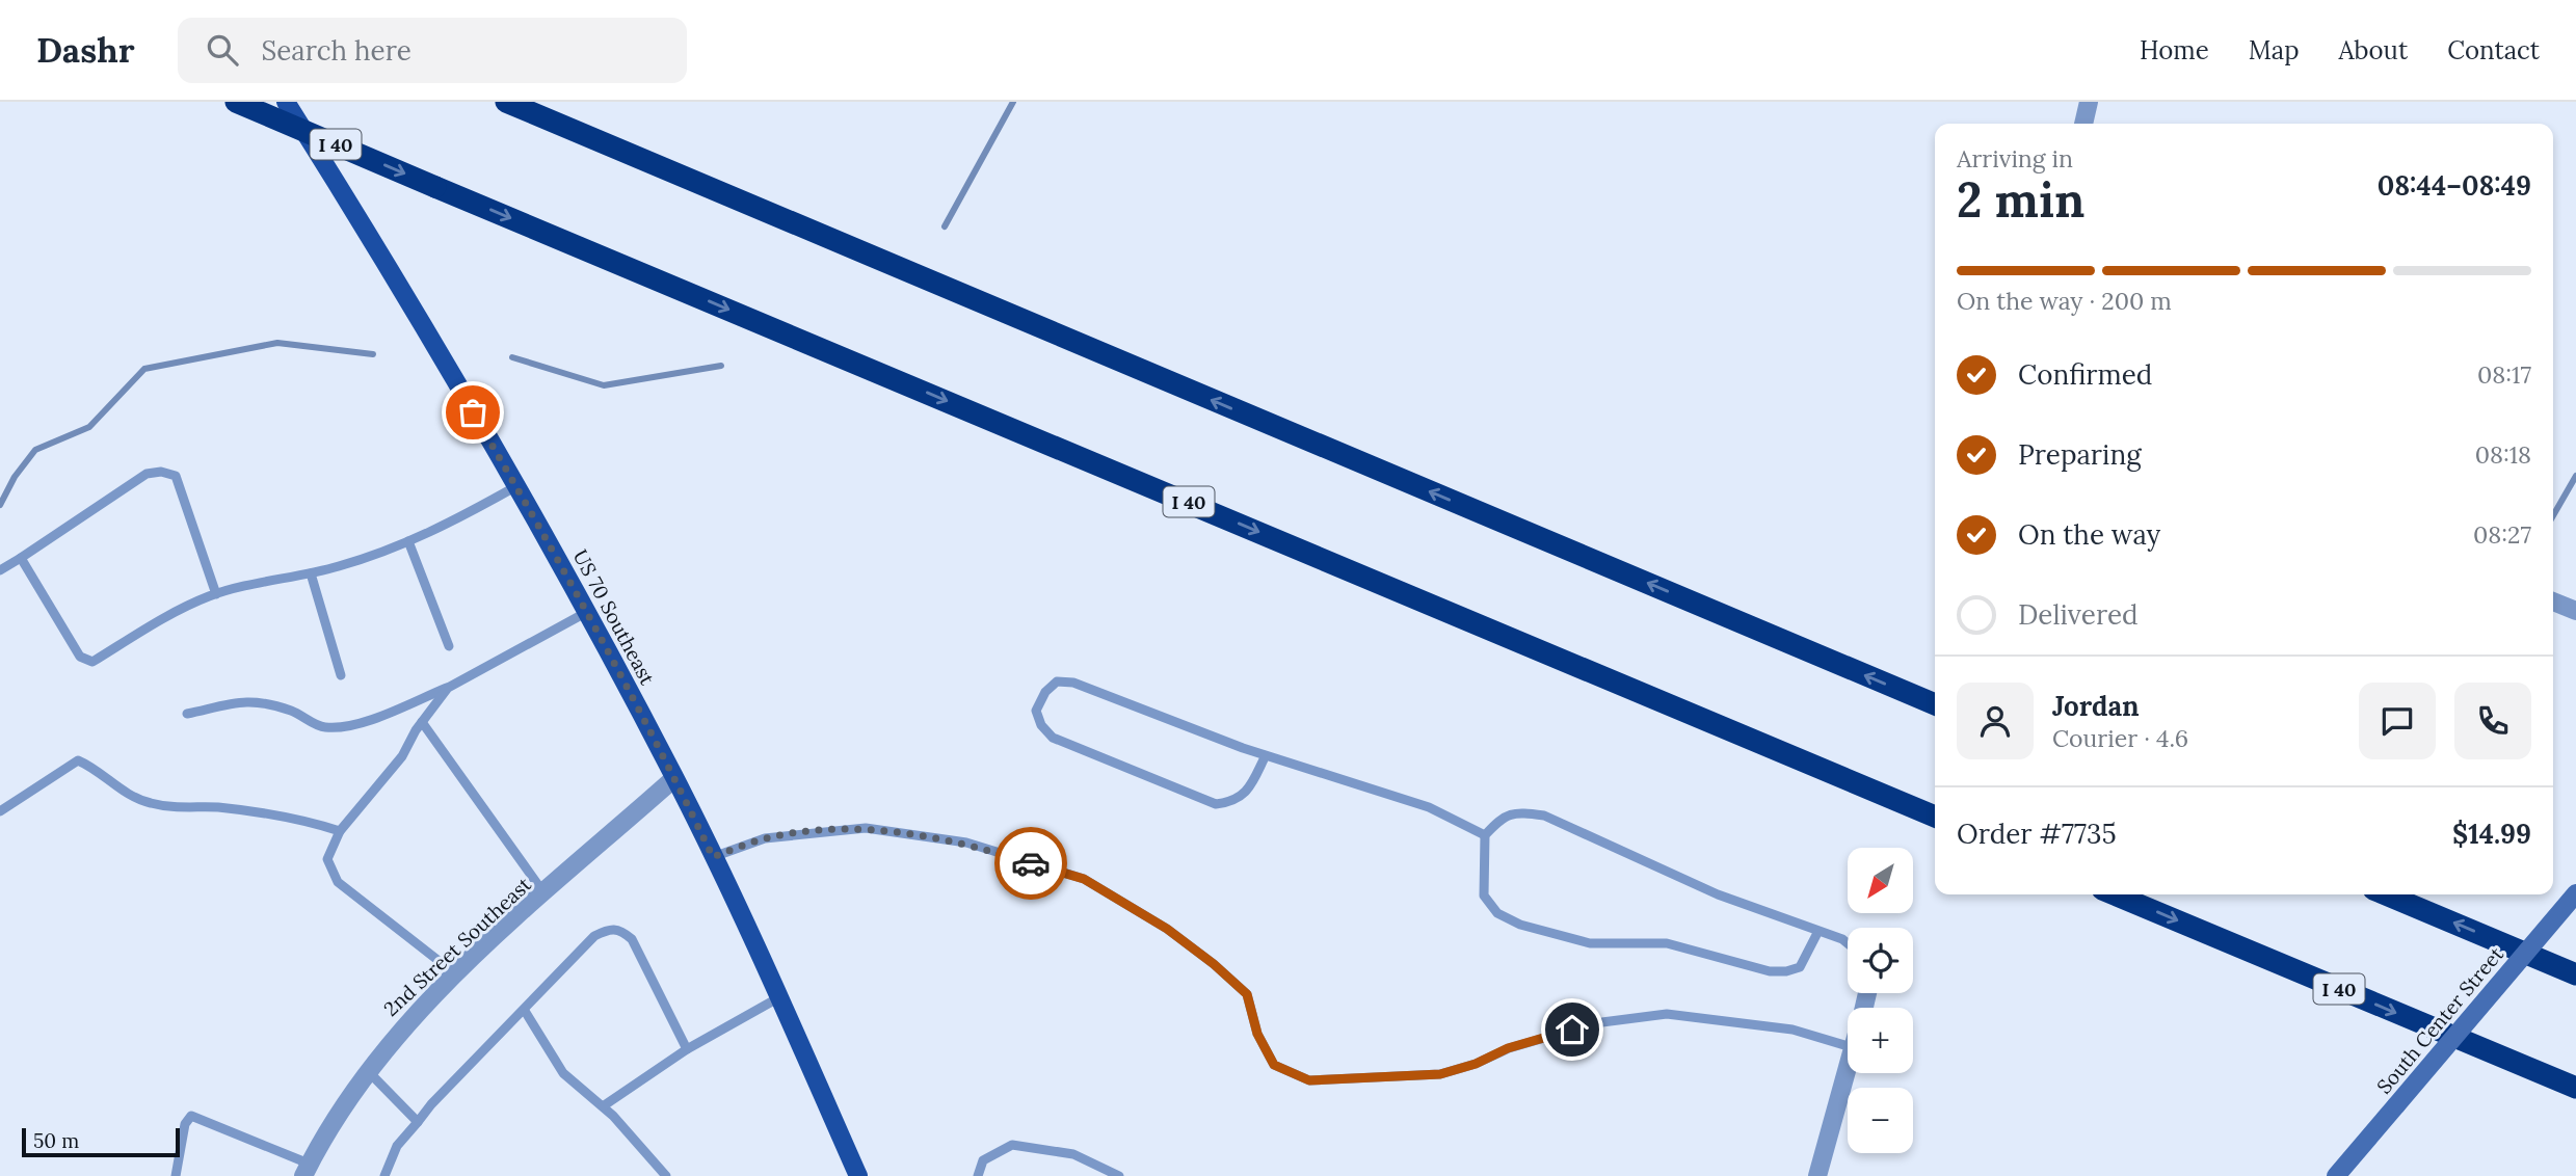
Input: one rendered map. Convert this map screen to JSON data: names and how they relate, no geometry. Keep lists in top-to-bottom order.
{
  "streets": {
    "highway": ["I 40"],
    "main road": ["US 70 Southeast"],
    "street": ["2nd Street Southeast", "South Center Street"]
  },
  "crossings": [
    ["US 70 Southeast", "2nd Street Southeast"]
  ],
  "scale_bar": "50 m",
  "north": "bottom left",
  "page": {
    "header": "Dashr",
    "search": "Search here",
    "nav": [
      "Home",
      "Map",
      "About",
      "Contact"
    ],
    "heading": ["2 min", "Arriving in", "08:44–08:49"],
    "panel": [
      "Jordan",
      "Courier · 4.6",
      "Order #7735",
      "$14.99"
    ],
    "bar": "On the way · 200 m",
    "list": [
      ["Confirmed", "08:17"],
      ["Preparing", "08:18"],
      ["On the way", "08:27"],
      "Delivered"
    ],
    "map_buttons": ["+", "−"],
    "scale": "50 m"
  }
}
